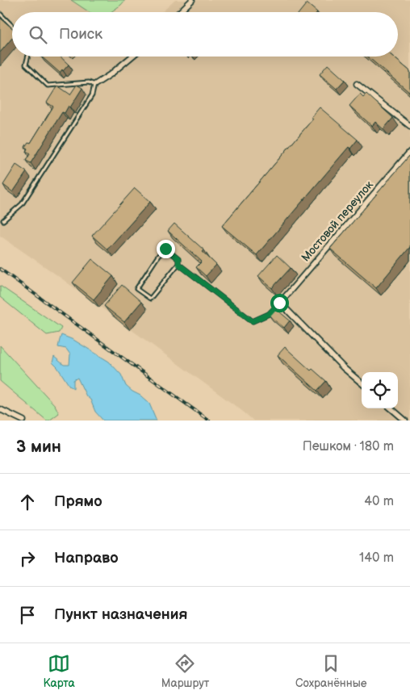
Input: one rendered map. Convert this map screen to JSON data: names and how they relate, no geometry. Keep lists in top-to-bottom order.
{
  "streets": {
    "street": ["Мостовой переулок"]
  },
  "page": {
    "search": "Поиск",
    "heading": ["3 мин", "Пешком · 180 m"],
    "list": [
      ["Прямо", "40 m"],
      ["Направо", "140 m"],
      "Пункт назначения"
    ],
    "nav": ["Карта", "Маршрут", "Сохранённые"]
  }
}
